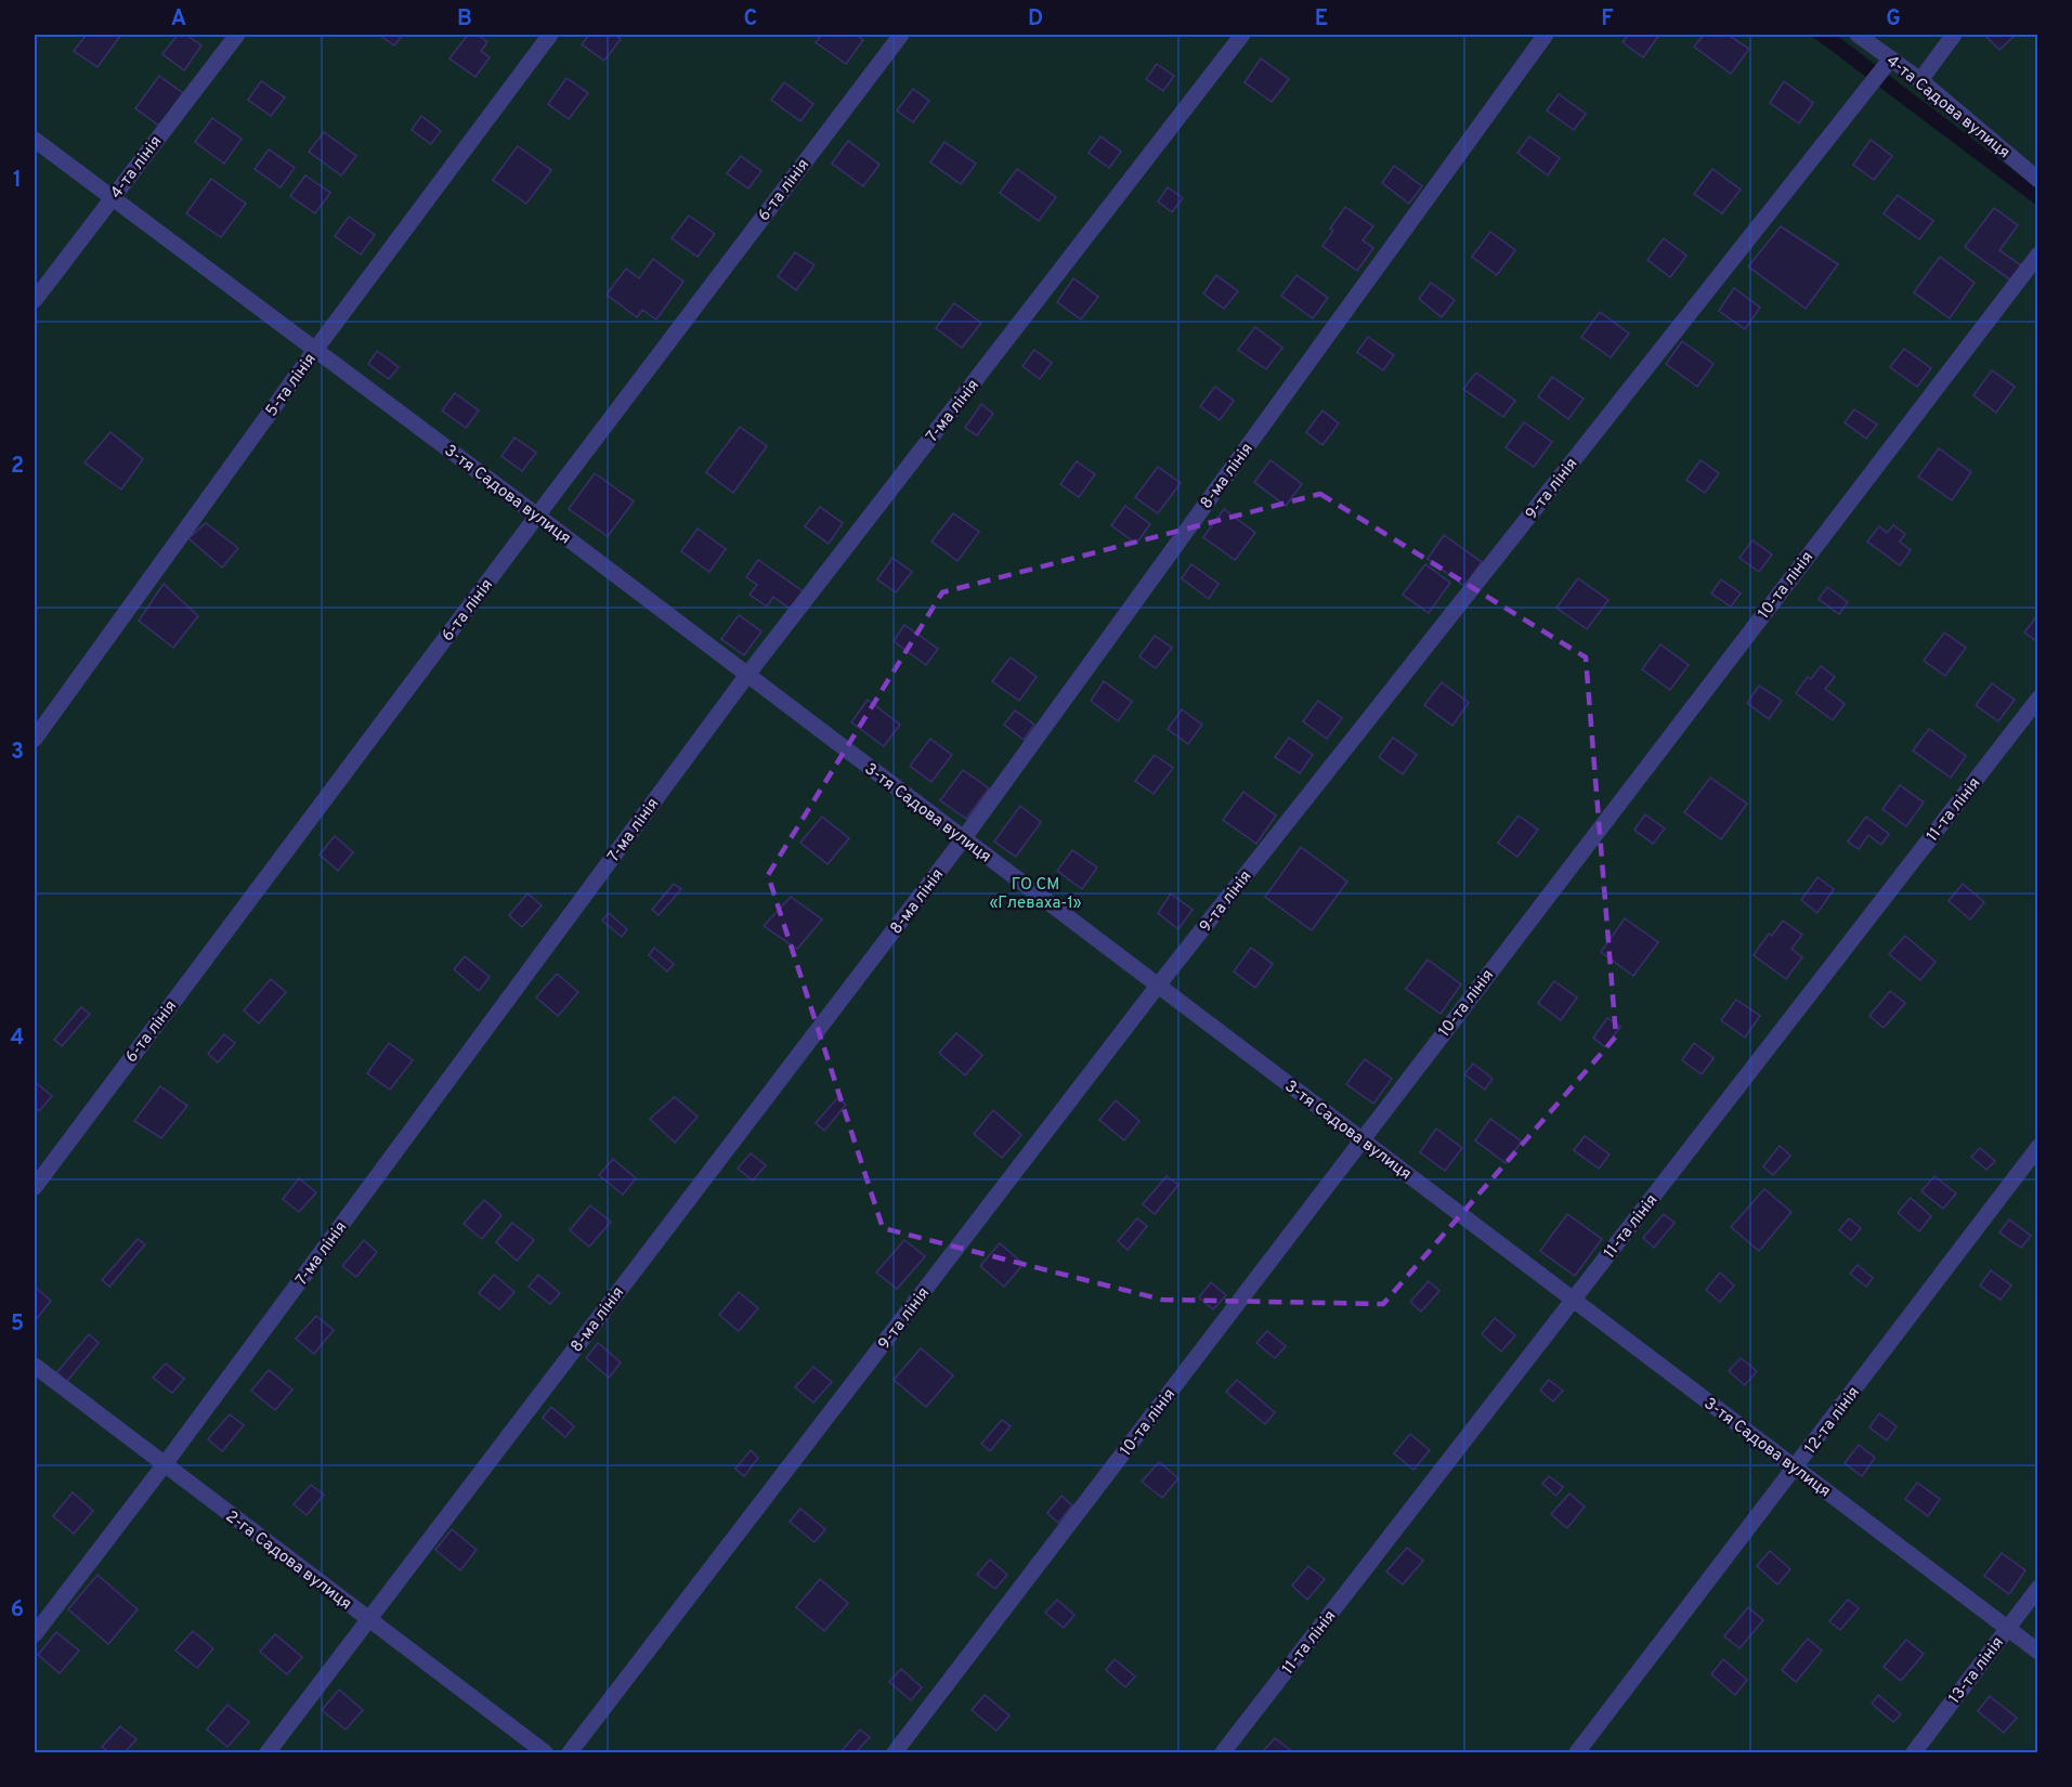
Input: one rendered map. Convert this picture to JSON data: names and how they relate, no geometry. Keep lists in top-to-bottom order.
{
  "streets": {
    "street": [
      "4-та Садова вулиця",
      "4-та лінія",
      "6-та лінія",
      "5-та лінія",
      "7-ма лінія",
      "8-ма лінія",
      "9-та лінія",
      "3-тя Садова вулиця",
      "10-та лінія",
      "11-та лінія",
      "12-та лінія",
      "2-га Садова вулиця",
      "13-та лінія"
    ]
  },
  "crossings": [
    ["4-та Садова вулиця", "9-та лінія"],
    ["4-та лінія", "3-тя Садова вулиця"],
    ["6-та лінія", "3-тя Садова вулиця"],
    ["5-та лінія", "3-тя Садова вулиця"],
    ["7-ма лінія", "3-тя Садова вулиця"],
    ["7-ма лінія", "2-га Садова вулиця"],
    ["8-ма лінія", "3-тя Садова вулиця"],
    ["8-ма лінія", "2-га Садова вулиця"],
    ["9-та лінія", "3-тя Садова вулиця"],
    ["3-тя Садова вулиця", "10-та лінія"],
    ["3-тя Садова вулиця", "11-та лінія"],
    ["3-тя Садова вулиця", "12-та лінія"],
    ["3-тя Садова вулиця", "13-та лінія"]
  ],
  "parks": ["ГО СМ «Глеваха-1»"],
  "grid": {
    "columns": [
      "A",
      "B",
      "C",
      "D",
      "E",
      "F",
      "G"
    ],
    "rows": [
      "1",
      "2",
      "3",
      "4",
      "5",
      "6"
    ]
  }
}
